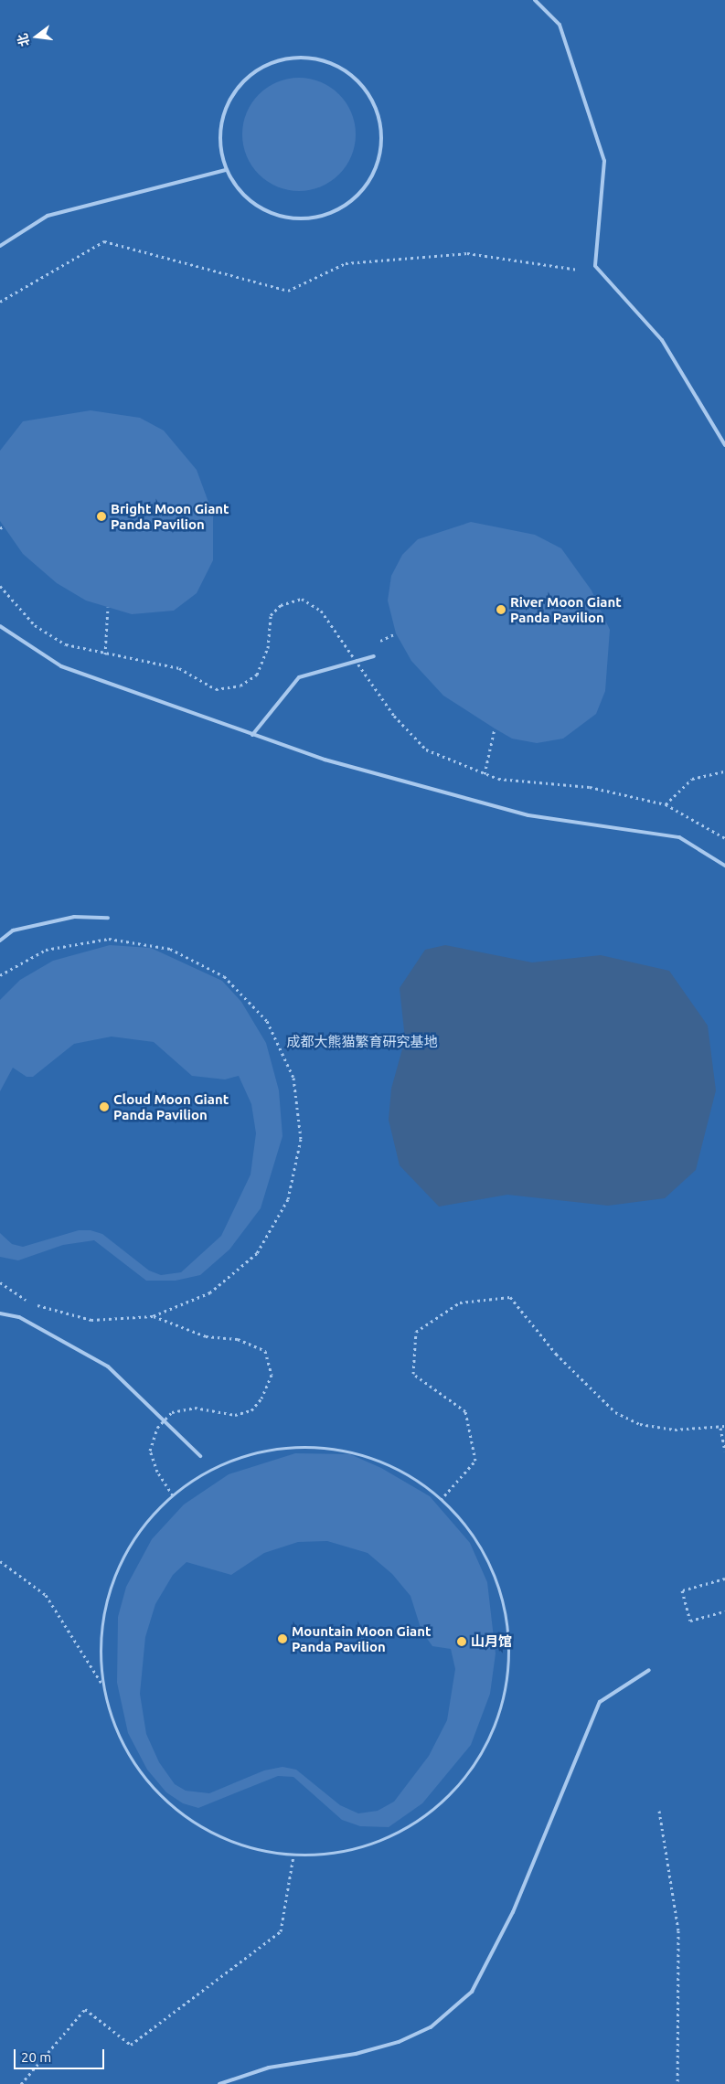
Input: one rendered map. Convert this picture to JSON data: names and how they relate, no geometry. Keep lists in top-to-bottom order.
{
  "parks": ["成都大熊猫繁育研究基地"],
  "places": [
    "Bright Moon Giant Panda Pavilion",
    "River Moon Giant Panda Pavilion",
    "Cloud Moon Giant Panda Pavilion",
    "Mountain Moon Giant Panda Pavilion",
    "山月馆"
  ],
  "scale_bar": "20 m",
  "north": "left"
}
